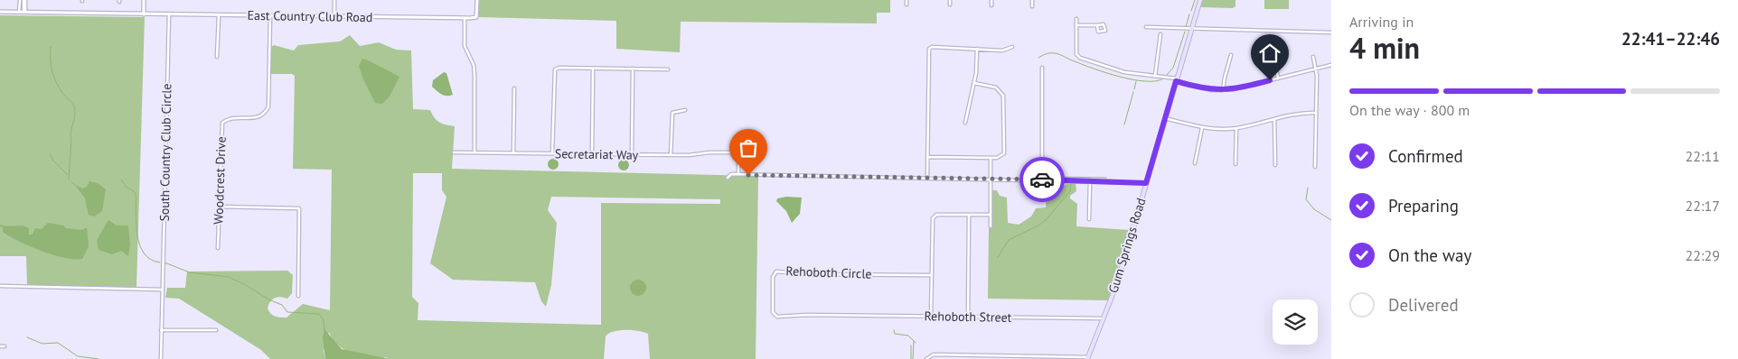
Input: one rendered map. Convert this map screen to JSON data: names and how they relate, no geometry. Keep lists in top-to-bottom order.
{
  "streets": {
    "main road": ["Gum Springs Road"],
    "street": [
      "East Country Club Road",
      "South Country Club Circle",
      "Secretariat Way",
      "Woodcrest Drive",
      "Rehoboth Circle",
      "Rehoboth Street"
    ]
  },
  "crossings": [
    ["East Country Club Road", "South Country Club Circle"],
    ["East Country Club Road", "Woodcrest Drive"],
    ["Gum Springs Road", "Rehoboth Street"],
    ["Rehoboth Circle", "Rehoboth Street"]
  ],
  "page": {
    "heading": ["4 min", "Arriving in", "22:41–22:46"],
    "bar": "On the way · 800 m",
    "list": [
      ["Confirmed", "22:11"],
      ["Preparing", "22:17"],
      ["On the way", "22:29"],
      "Delivered"
    ]
  }
}
